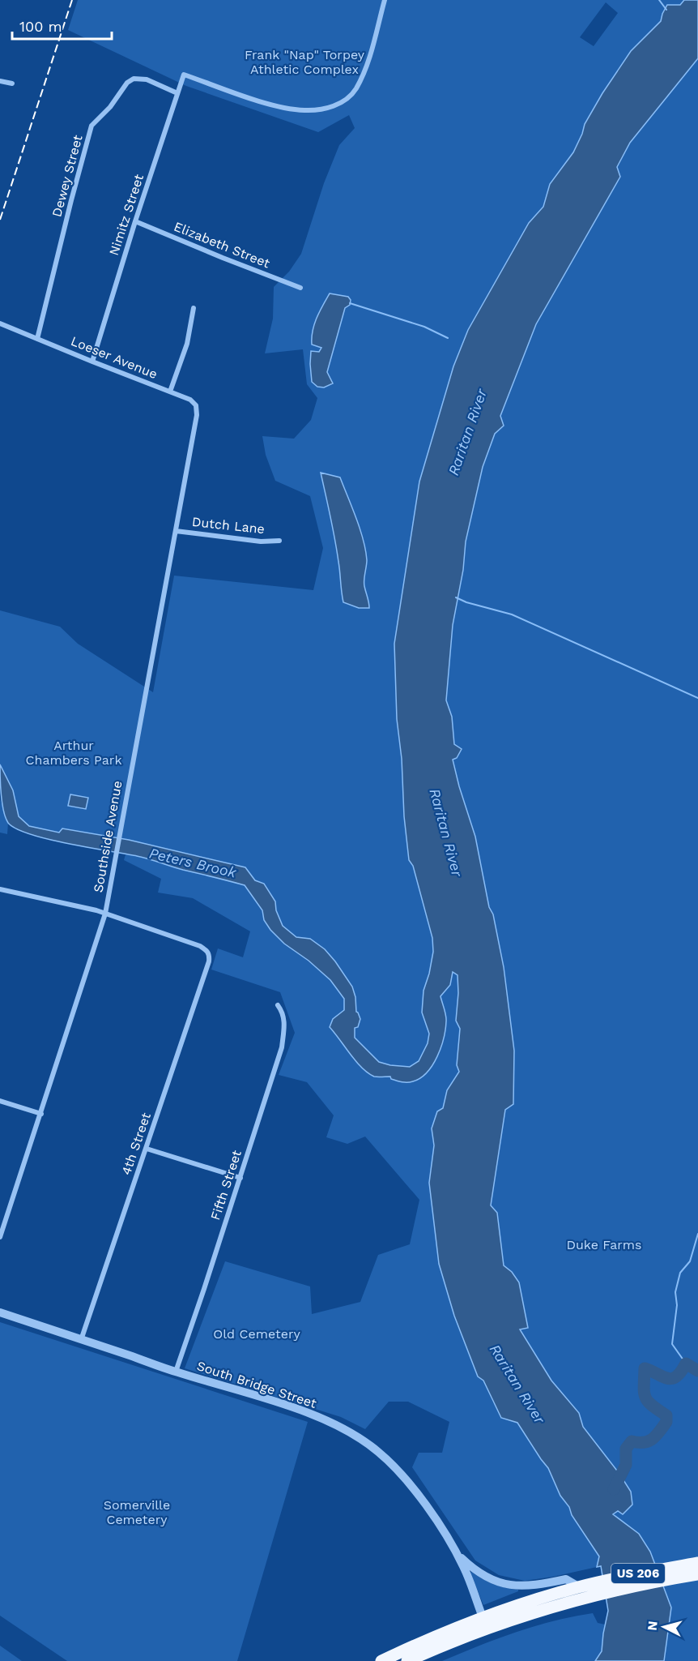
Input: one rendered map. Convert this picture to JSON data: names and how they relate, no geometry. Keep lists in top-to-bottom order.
{
  "streets": {
    "highway": ["US 206"],
    "street": [
      "Dewey Street",
      "Nimitz Street",
      "Elizabeth Street",
      "Loeser Avenue",
      "Dutch Lane",
      "Southside Avenue",
      "4th Street",
      "Fifth Street",
      "South Bridge Street"
    ]
  },
  "crossings": [
    ["Dewey Street", "Nimitz Street"],
    ["Dewey Street", "Loeser Avenue"],
    ["Nimitz Street", "Elizabeth Street"],
    ["Nimitz Street", "Loeser Avenue"],
    ["Loeser Avenue", "Southside Avenue"],
    ["Dutch Lane", "Southside Avenue"],
    ["Southside Avenue", "4th Street"],
    ["4th Street", "South Bridge Street"],
    ["Fifth Street", "South Bridge Street"],
    ["South Bridge Street", "US 206"]
  ],
  "water": ["Raritan River", "Peters Brook"],
  "parks": [
    "Frank \"Nap\" Torpey Athletic Complex",
    "Arthur Chambers Park",
    "Duke Farms",
    "Old Cemetery",
    "Somerville Cemetery"
  ],
  "scale_bar": "100 m",
  "north": "left"
}
